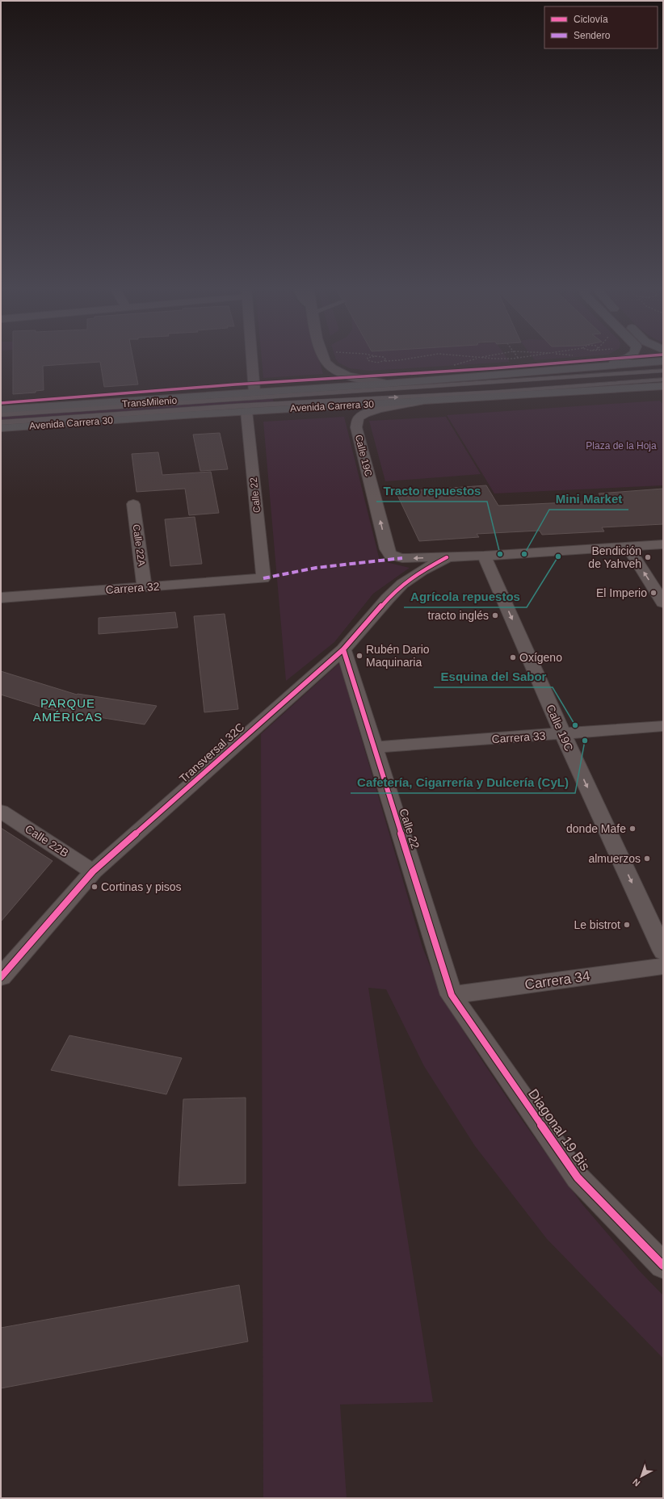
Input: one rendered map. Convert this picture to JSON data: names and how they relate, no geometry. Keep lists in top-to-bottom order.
{
  "streets": {
    "highway": ["Avenida Carrera 30"],
    "street": [
      "Calle 19C",
      "Calle 22",
      "Calle 22A",
      "Carrera 32",
      "Carrera 33",
      "Transversal 32C",
      "Calle 22B",
      "Carrera 34",
      "Diagonal 19 Bis"
    ],
    "lane": ["TransMilenio"]
  },
  "crossings": [
    ["Avenida Carrera 30", "Calle 19C"],
    ["Avenida Carrera 30", "Calle 22"],
    ["Calle 19C", "Carrera 33"],
    ["Calle 19C", "Transversal 32C"],
    ["Calle 22", "Carrera 32"],
    ["Calle 22", "Carrera 33"],
    ["Calle 22", "Transversal 32C"],
    ["Calle 22", "Carrera 34"],
    ["Calle 22", "Diagonal 19 Bis"],
    ["Calle 22A", "Carrera 32"],
    ["Transversal 32C", "Calle 22B"],
    ["Carrera 34", "Diagonal 19 Bis"]
  ],
  "districts": ["PARQUE AMÉRICAS"],
  "parks": ["Plaza de la Hoja"],
  "places": [
    "Tracto repuestos",
    "Mini Market",
    "Agrícola repuestos",
    "Bendición de Yahveh",
    "El Imperio",
    "tracto inglés",
    "Rubén Dario Maquinaria",
    "Oxígeno",
    "Esquina del Sabor",
    "Cafetería, Cigarrería y Dulcería (CyL)",
    "donde Mafe",
    "almuerzos",
    "Cortinas y pisos",
    "Le bistrot"
  ],
  "legend": ["Ciclovía", "Sendero"],
  "north": "bottom left"
}
